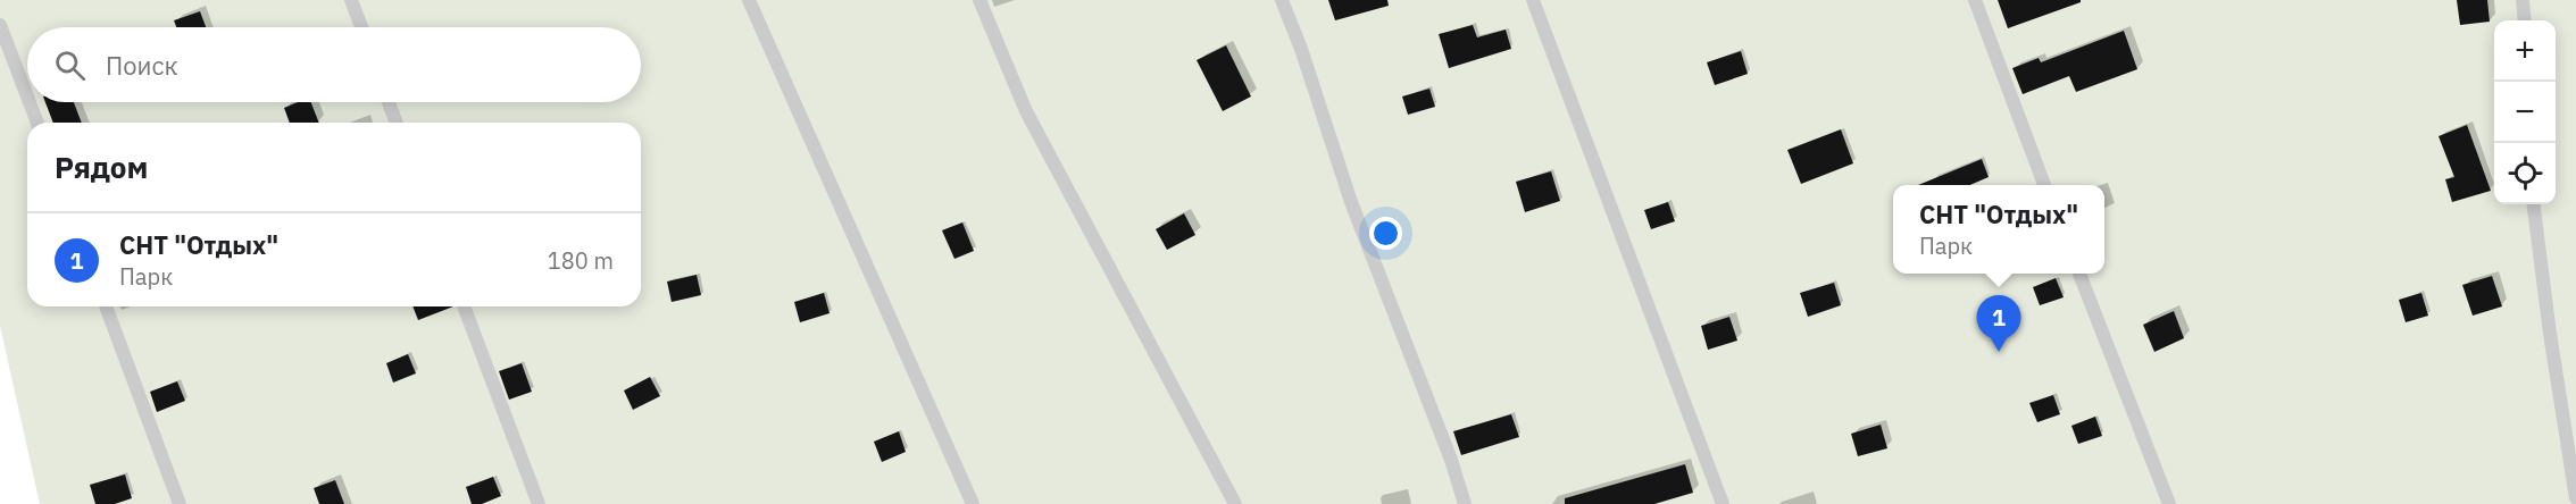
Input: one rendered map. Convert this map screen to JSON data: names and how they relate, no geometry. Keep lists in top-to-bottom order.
{
  "page": {
    "map_buttons": ["+", "−"],
    "search": "Поиск",
    "heading": "Рядом",
    "popup": ["СНТ \"Отдых\"", "Парк"],
    "list": [
      {
        "mark": "1",
        "name": "СНТ \"Отдых\"",
        "note": "Парк",
        "value": "180 m"
      }
    ],
    "pins": "1"
  }
}
